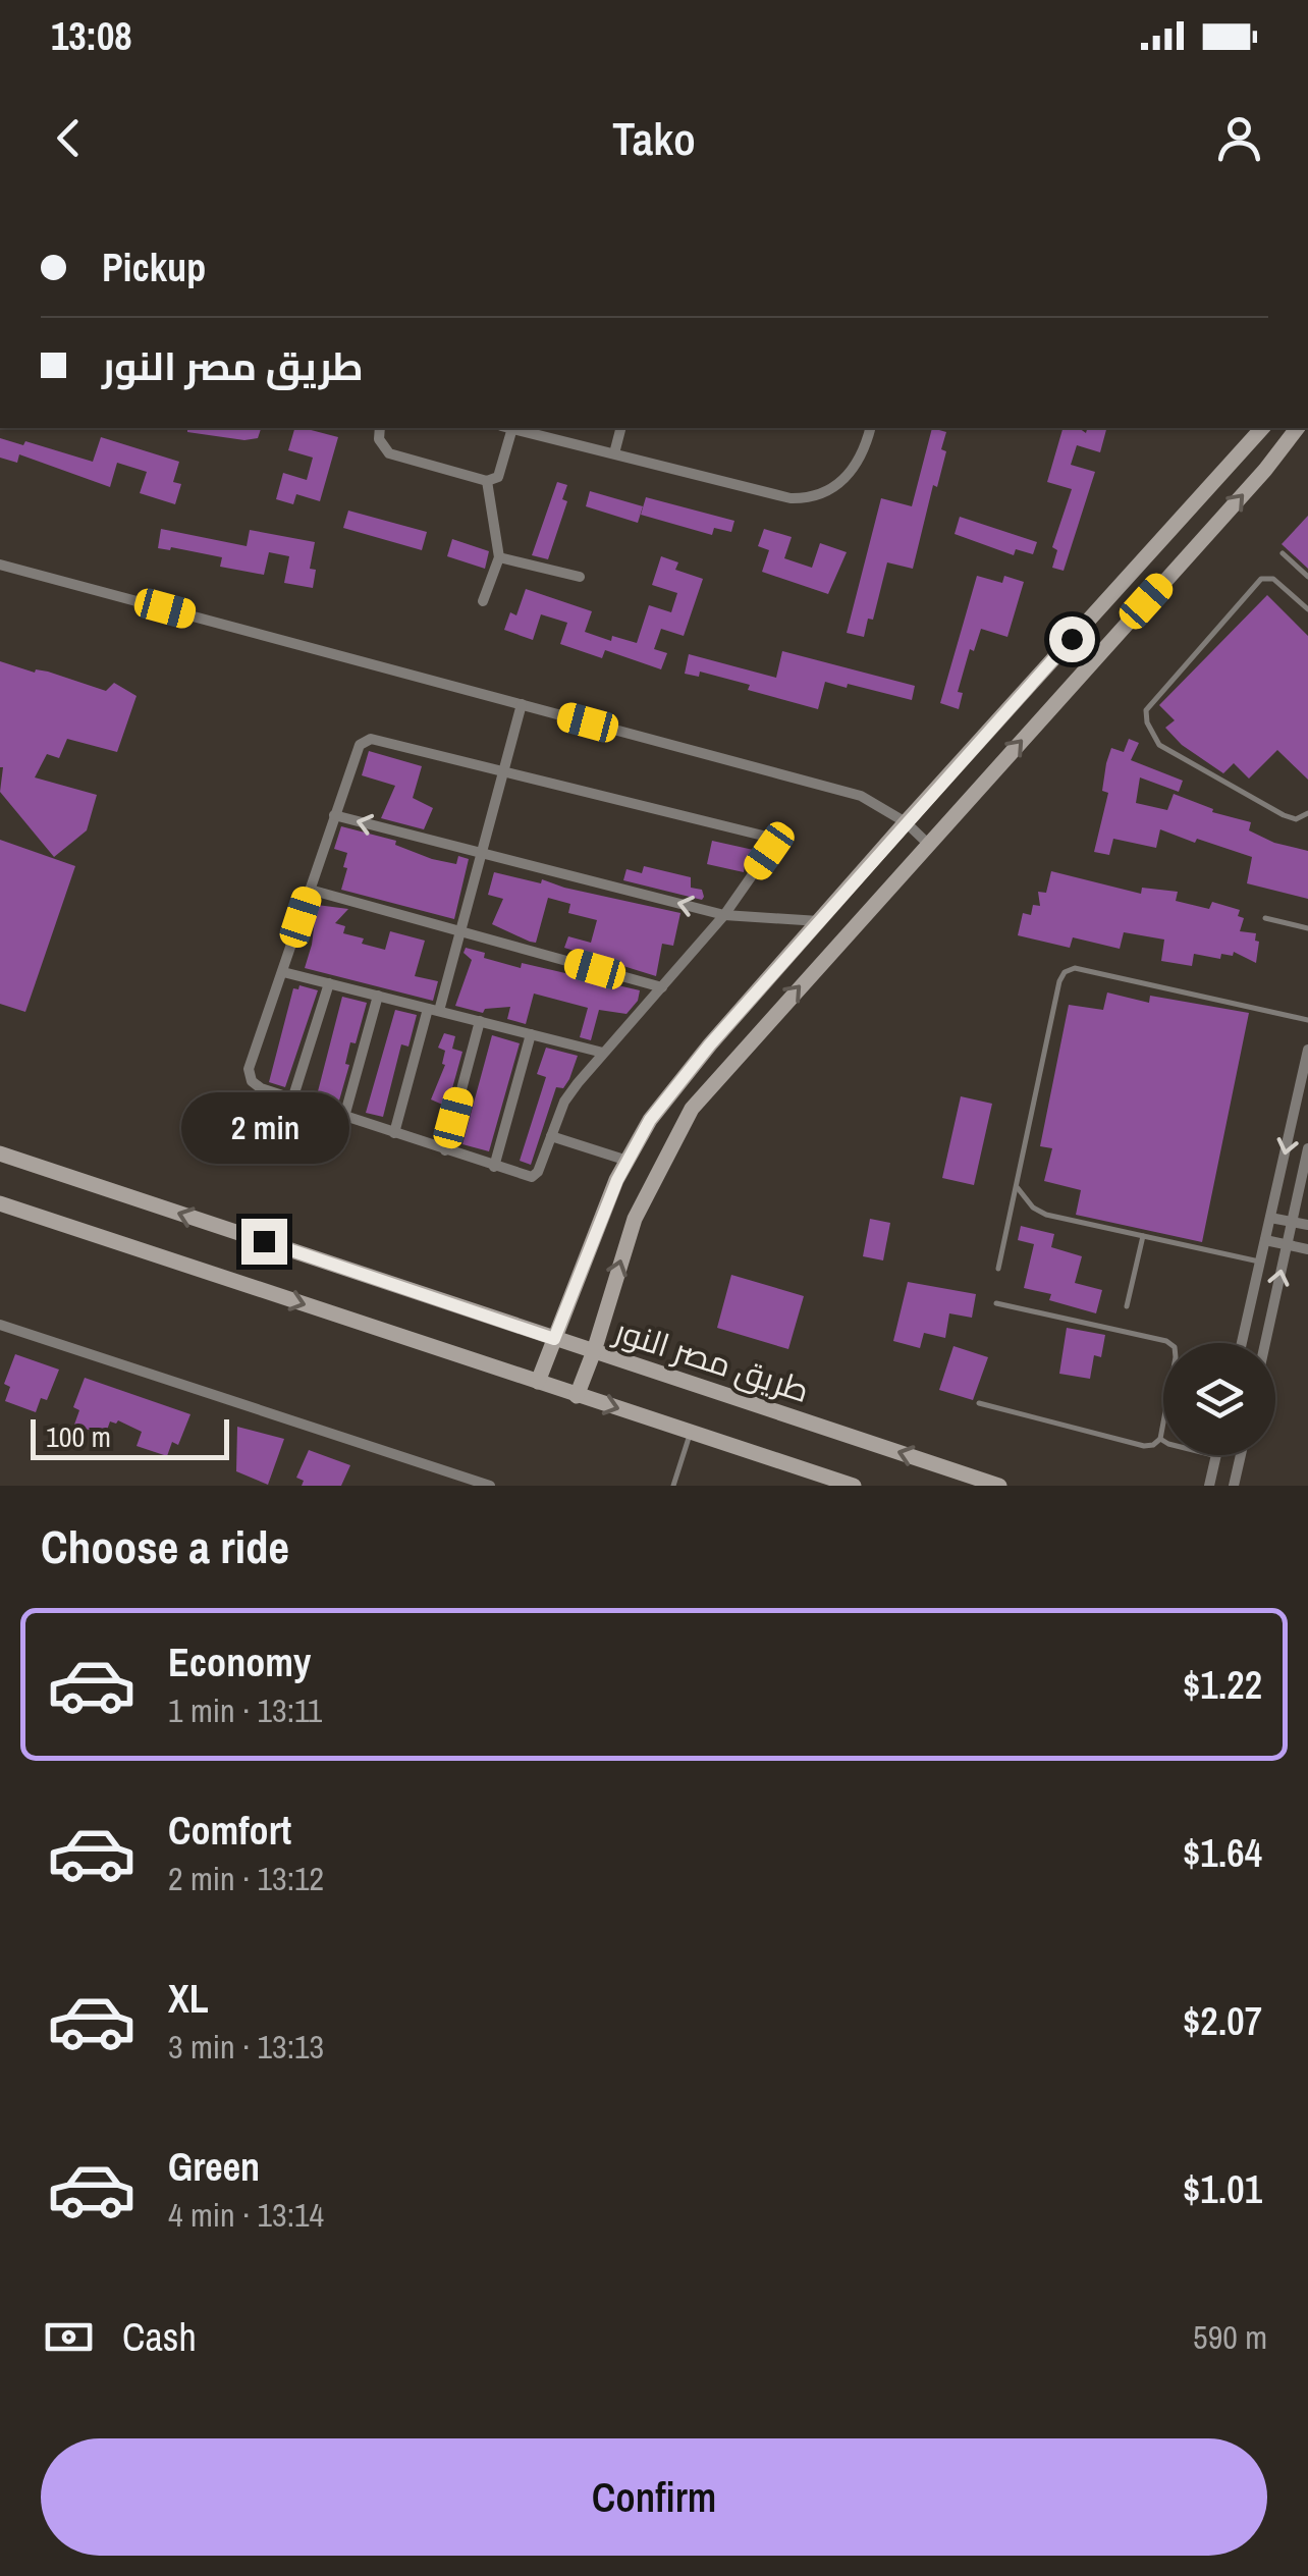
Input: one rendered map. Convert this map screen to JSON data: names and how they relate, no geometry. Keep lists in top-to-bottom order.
{
  "streets": {
    "street": ["طريق مصر النور"]
  },
  "scale_bar": "100 m",
  "page": {
    "status": "13:08",
    "header": "Tako",
    "banner": ["Pickup", "طريق مصر النور"],
    "bubble": "2 min",
    "scale": "100 m",
    "heading": "Choose a ride",
    "list": [
      {
        "name": "Economy",
        "note": "1 min · 13:11",
        "value": "$1.22"
      },
      {
        "name": "Comfort",
        "note": "2 min · 13:12",
        "value": "$1.64"
      },
      {
        "name": "XL",
        "note": "3 min · 13:13",
        "value": "$2.07"
      },
      {
        "name": "Green",
        "note": "4 min · 13:14",
        "value": "$1.01"
      }
    ],
    "pay": ["Cash", "590 m"],
    "buttons": "Confirm"
  }
}
